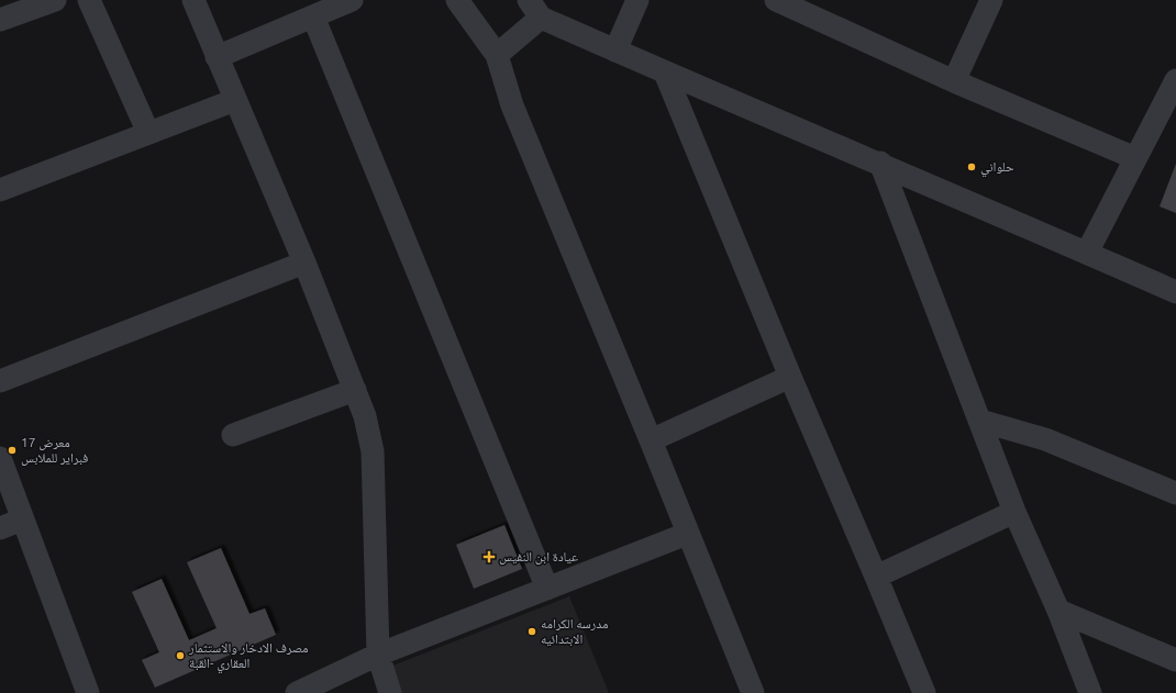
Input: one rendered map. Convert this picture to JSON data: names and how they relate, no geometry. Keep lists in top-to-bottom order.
{
  "places": {
    "other": [
      "حلواني",
      "معرض 17 فبراير للملابس",
      "مدرسه الكرامه الابتدائيه",
      "مصرف الادخار والاستثمار العقاري -القبة"
    ],
    "health": ["عيادة ابن النفيس"]
  }
}
